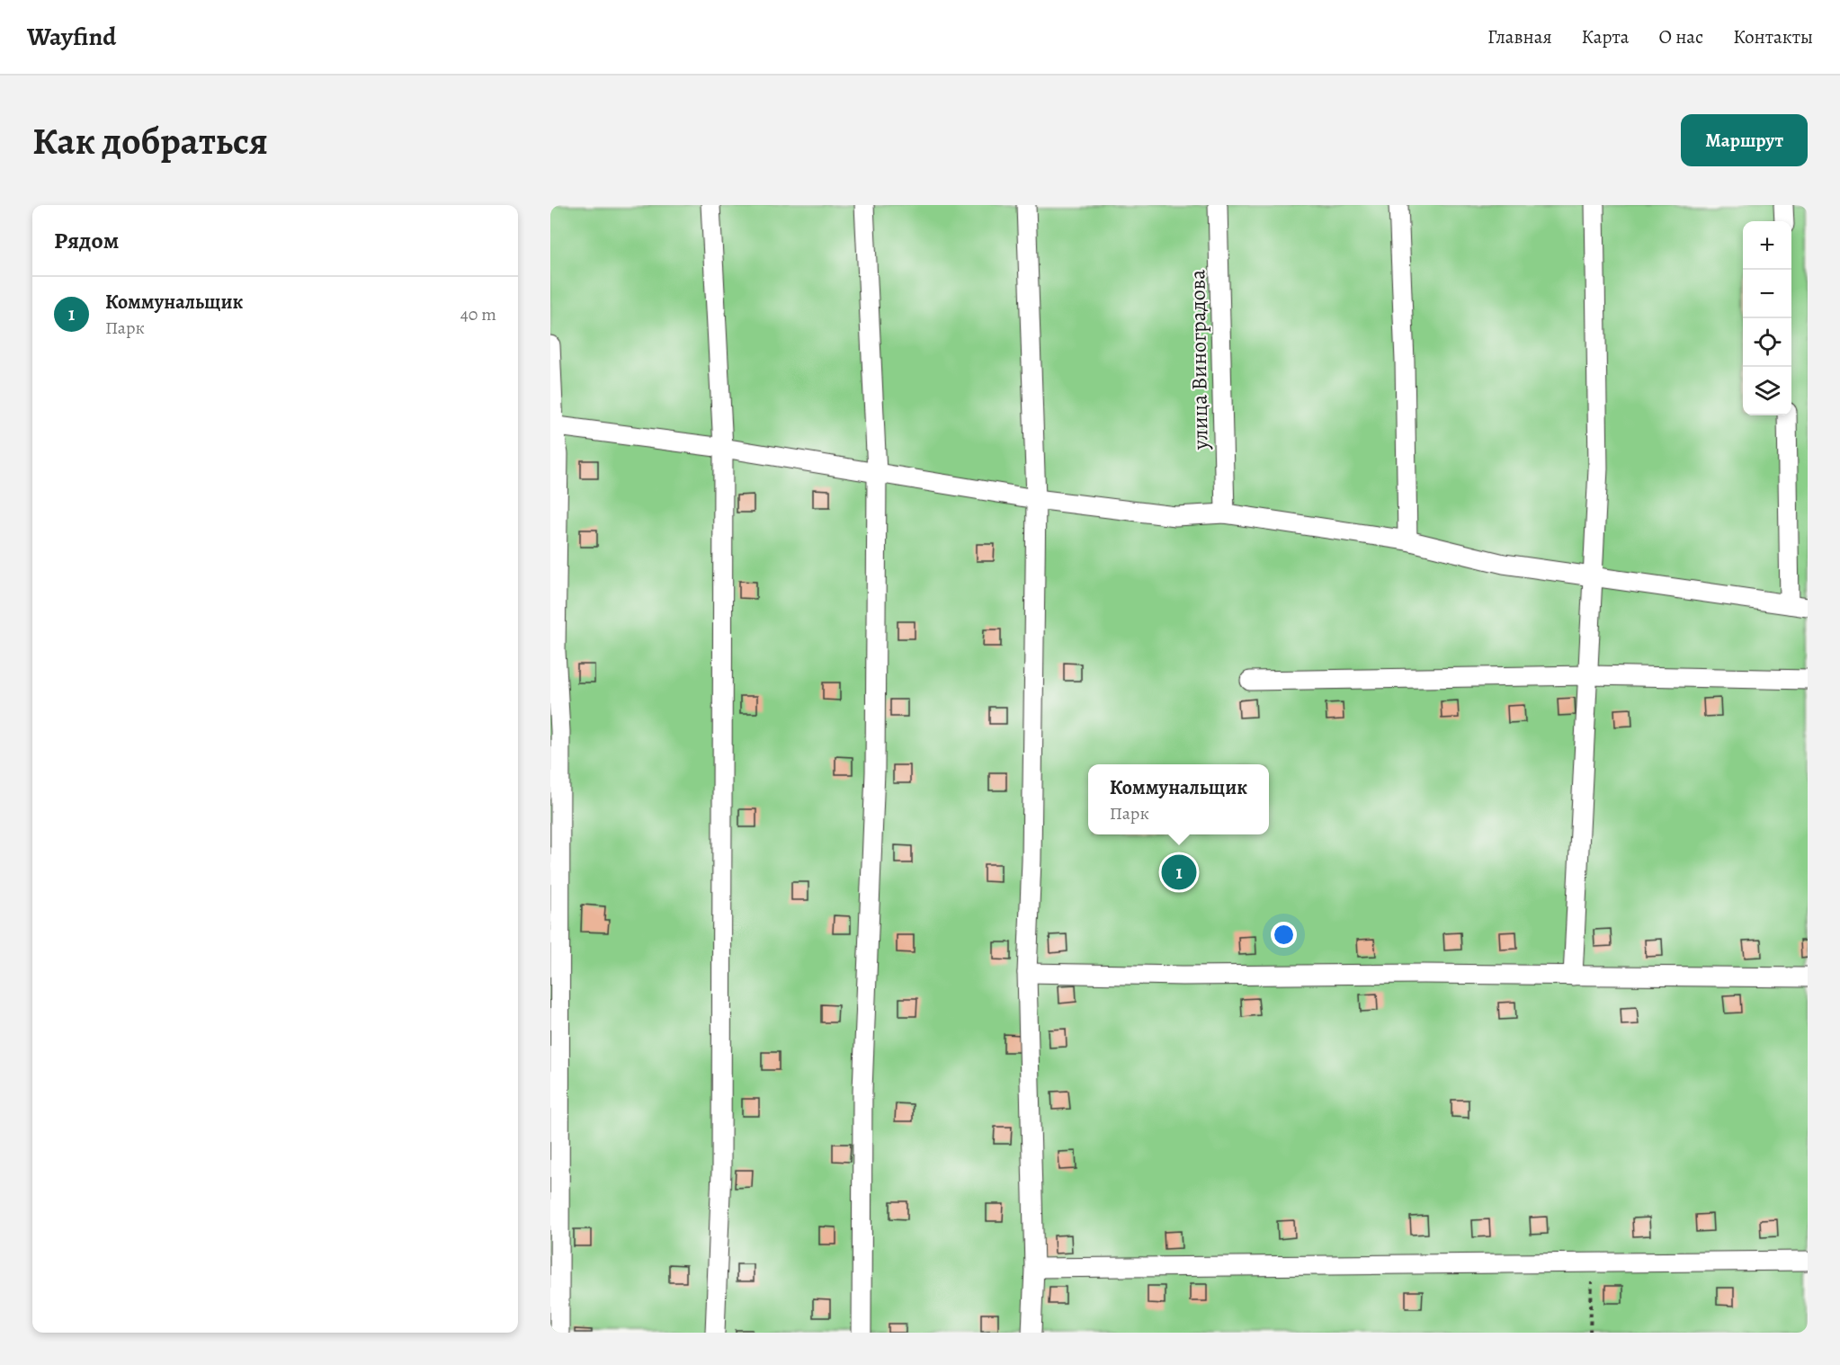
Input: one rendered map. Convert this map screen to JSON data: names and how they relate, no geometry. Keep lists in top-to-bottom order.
{
  "streets": {
    "street": ["улица Виноградова"]
  },
  "page": {
    "header": "Wayfind",
    "nav": [
      "Главная",
      "Карта",
      "О нас",
      "Контакты"
    ],
    "buttons": "Маршрут",
    "title": "Как добраться",
    "heading": "Рядом",
    "map_buttons": ["+", "−"],
    "list": [
      {
        "mark": "1",
        "name": "Коммунальщик",
        "note": "Парк",
        "value": "40 m"
      }
    ],
    "popup": ["Коммунальщик", "Парк"],
    "pins": "1"
  }
}
